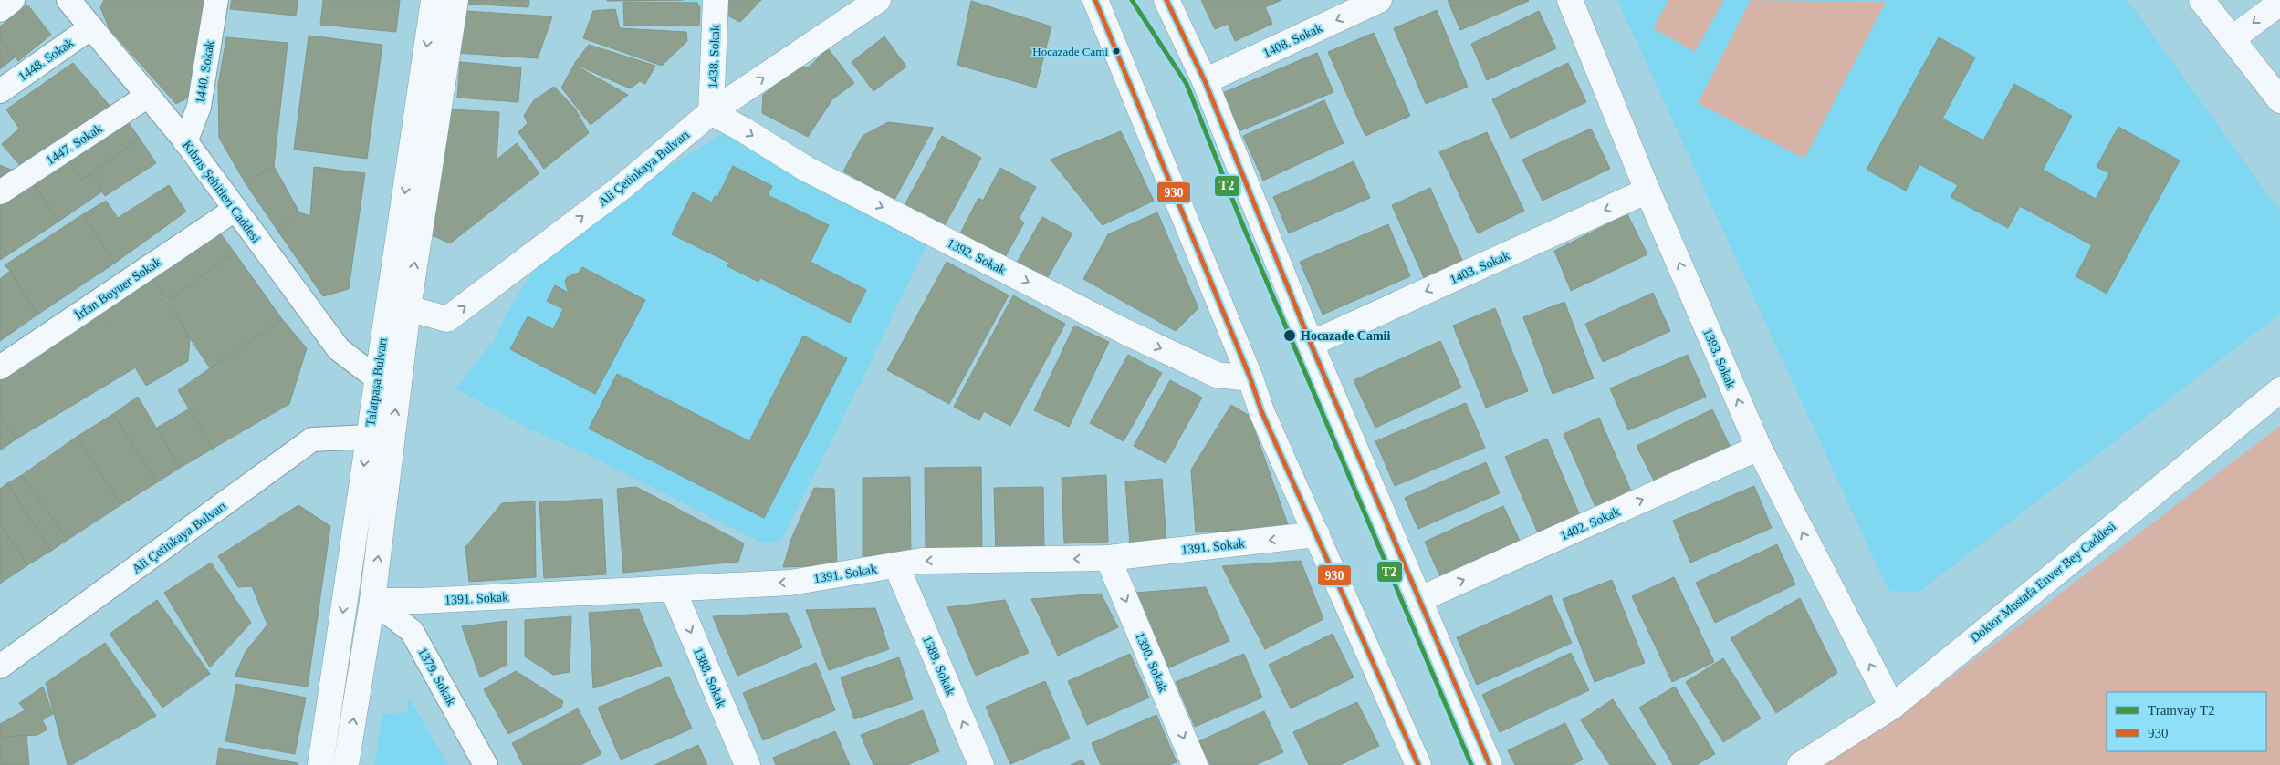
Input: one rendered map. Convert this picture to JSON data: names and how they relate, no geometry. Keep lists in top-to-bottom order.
{
  "streets": {
    "street": [
      "1408. Sokak",
      "1438. Sokak",
      "1448. Sokak",
      "1440. Sokak",
      "1447. Sokak",
      "Ali Çetinkaya Bulvarı",
      "Kıbrıs Şehitleri Caddesi",
      "1392. Sokak",
      "1403. Sokak",
      "İrfan Boyuer Sokak",
      "1393. Sokak",
      "Talatpaşa Bulvarı",
      "1402. Sokak",
      "1391. Sokak",
      "Doktor Mustafa Enver Bey Caddesi",
      "1390. Sokak",
      "1389. Sokak",
      "1379. Sokak",
      "1388. Sokak"
    ]
  },
  "crossings": [
    ["1438. Sokak", "Ali Çetinkaya Bulvarı"],
    ["1438. Sokak", "1392. Sokak"],
    ["1448. Sokak", "Kıbrıs Şehitleri Caddesi"],
    ["1440. Sokak", "Kıbrıs Şehitleri Caddesi"],
    ["1447. Sokak", "Kıbrıs Şehitleri Caddesi"],
    ["Ali Çetinkaya Bulvarı", "1392. Sokak"],
    ["Ali Çetinkaya Bulvarı", "Talatpaşa Bulvarı"],
    ["Kıbrıs Şehitleri Caddesi", "İrfan Boyuer Sokak"],
    ["Kıbrıs Şehitleri Caddesi", "Talatpaşa Bulvarı"],
    ["1403. Sokak", "1393. Sokak"],
    ["1393. Sokak", "1402. Sokak"],
    ["1393. Sokak", "Doktor Mustafa Enver Bey Caddesi"],
    ["Talatpaşa Bulvarı", "1391. Sokak"],
    ["Talatpaşa Bulvarı", "1379. Sokak"],
    ["1391. Sokak", "1390. Sokak"],
    ["1391. Sokak", "1389. Sokak"],
    ["1391. Sokak", "1379. Sokak"],
    ["1391. Sokak", "1388. Sokak"]
  ],
  "one_way": [
    "1408. Sokak",
    "Ali Çetinkaya Bulvarı",
    "1392. Sokak",
    "1403. Sokak",
    "1393. Sokak",
    "1402. Sokak",
    "1391. Sokak",
    "1389. Sokak",
    "1388. Sokak"
  ],
  "places": ["Hocazade Cami", "Hocazade Camii"],
  "lines": ["tram line T2", "transit line 930"],
  "legend": ["Tramvay T2", "930"]
}
